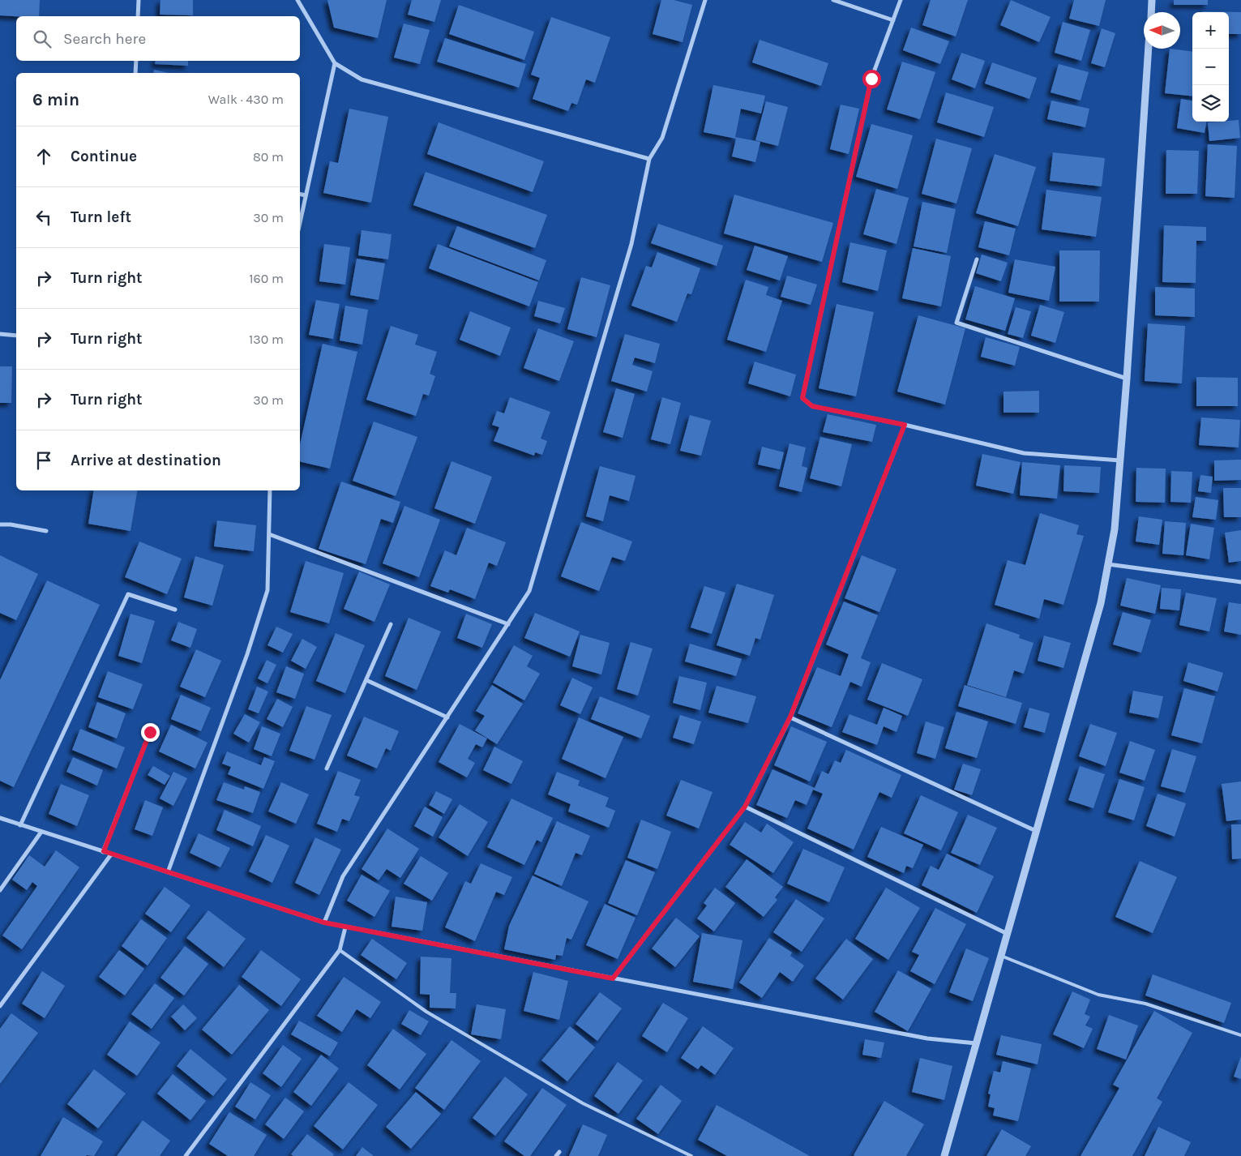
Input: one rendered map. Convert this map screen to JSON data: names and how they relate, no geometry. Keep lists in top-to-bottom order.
{
  "north": "left",
  "page": {
    "map_buttons": ["+", "−"],
    "search": "Search here",
    "heading": ["6 min", "Walk · 430 m"],
    "list": [
      ["Continue", "80 m"],
      ["Turn left", "30 m"],
      ["Turn right", "160 m"],
      ["Turn right", "130 m"],
      ["Turn right", "30 m"],
      "Arrive at destination"
    ]
  }
}
